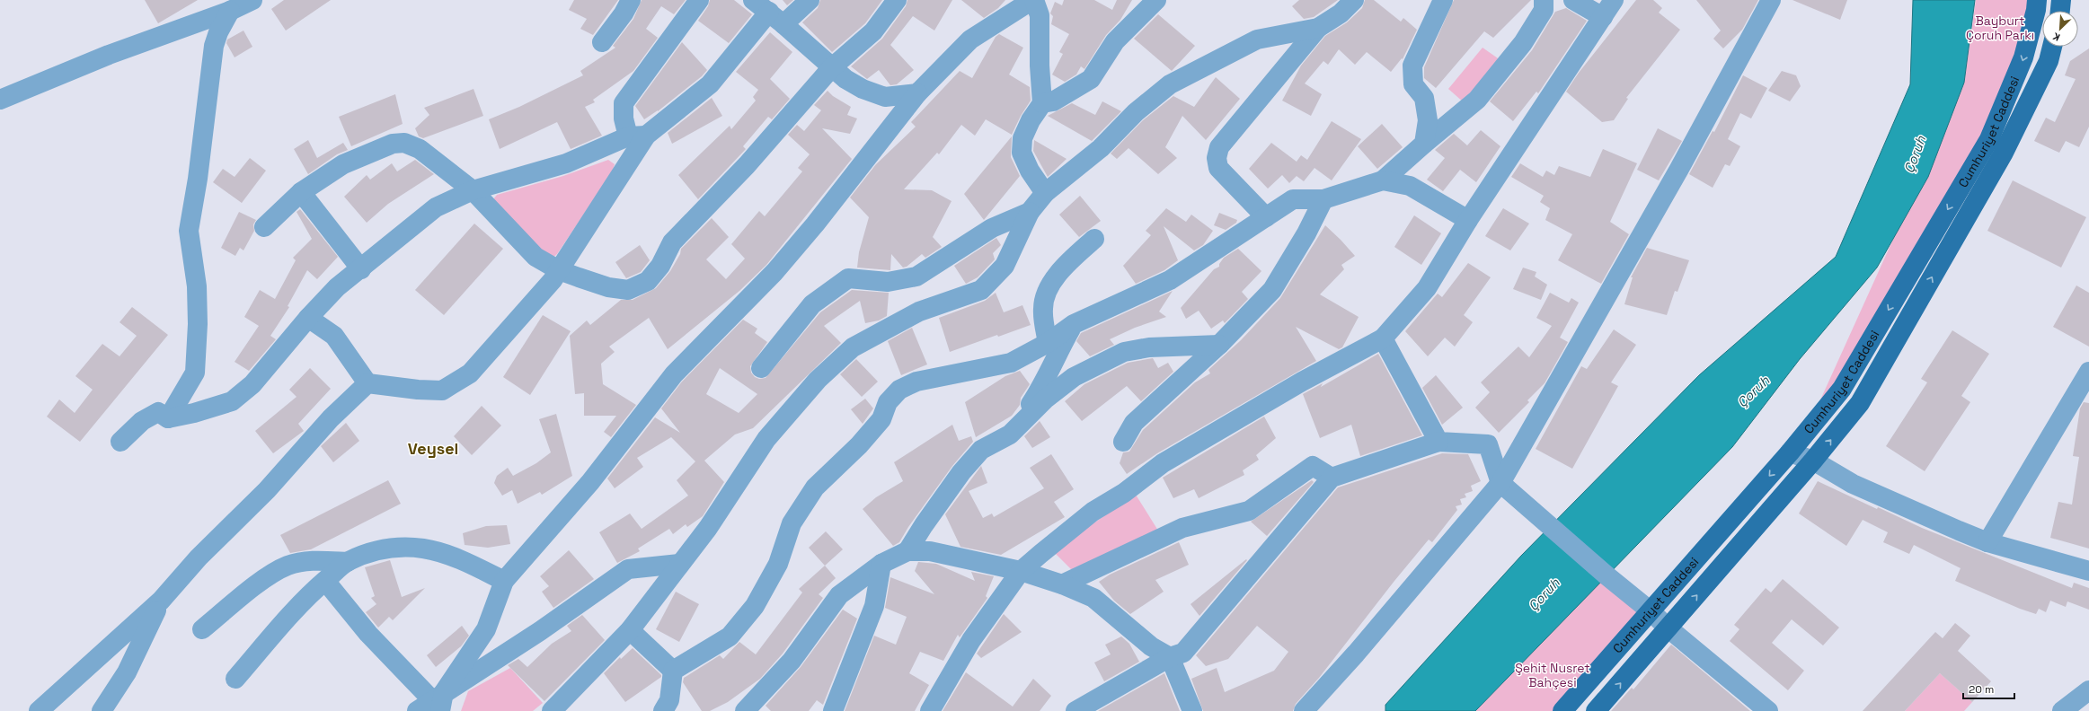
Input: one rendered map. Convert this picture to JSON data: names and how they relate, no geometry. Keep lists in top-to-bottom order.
{
  "streets": {
    "main road": ["Cumhuriyet Caddesi"]
  },
  "districts": ["Veysel"],
  "water": ["Çoruh"],
  "parks": ["Bayburt Çoruh Parkı", "Şehit Nusret Bahçesi"],
  "scale_bar": "20 m",
  "north": "bottom left"
}
